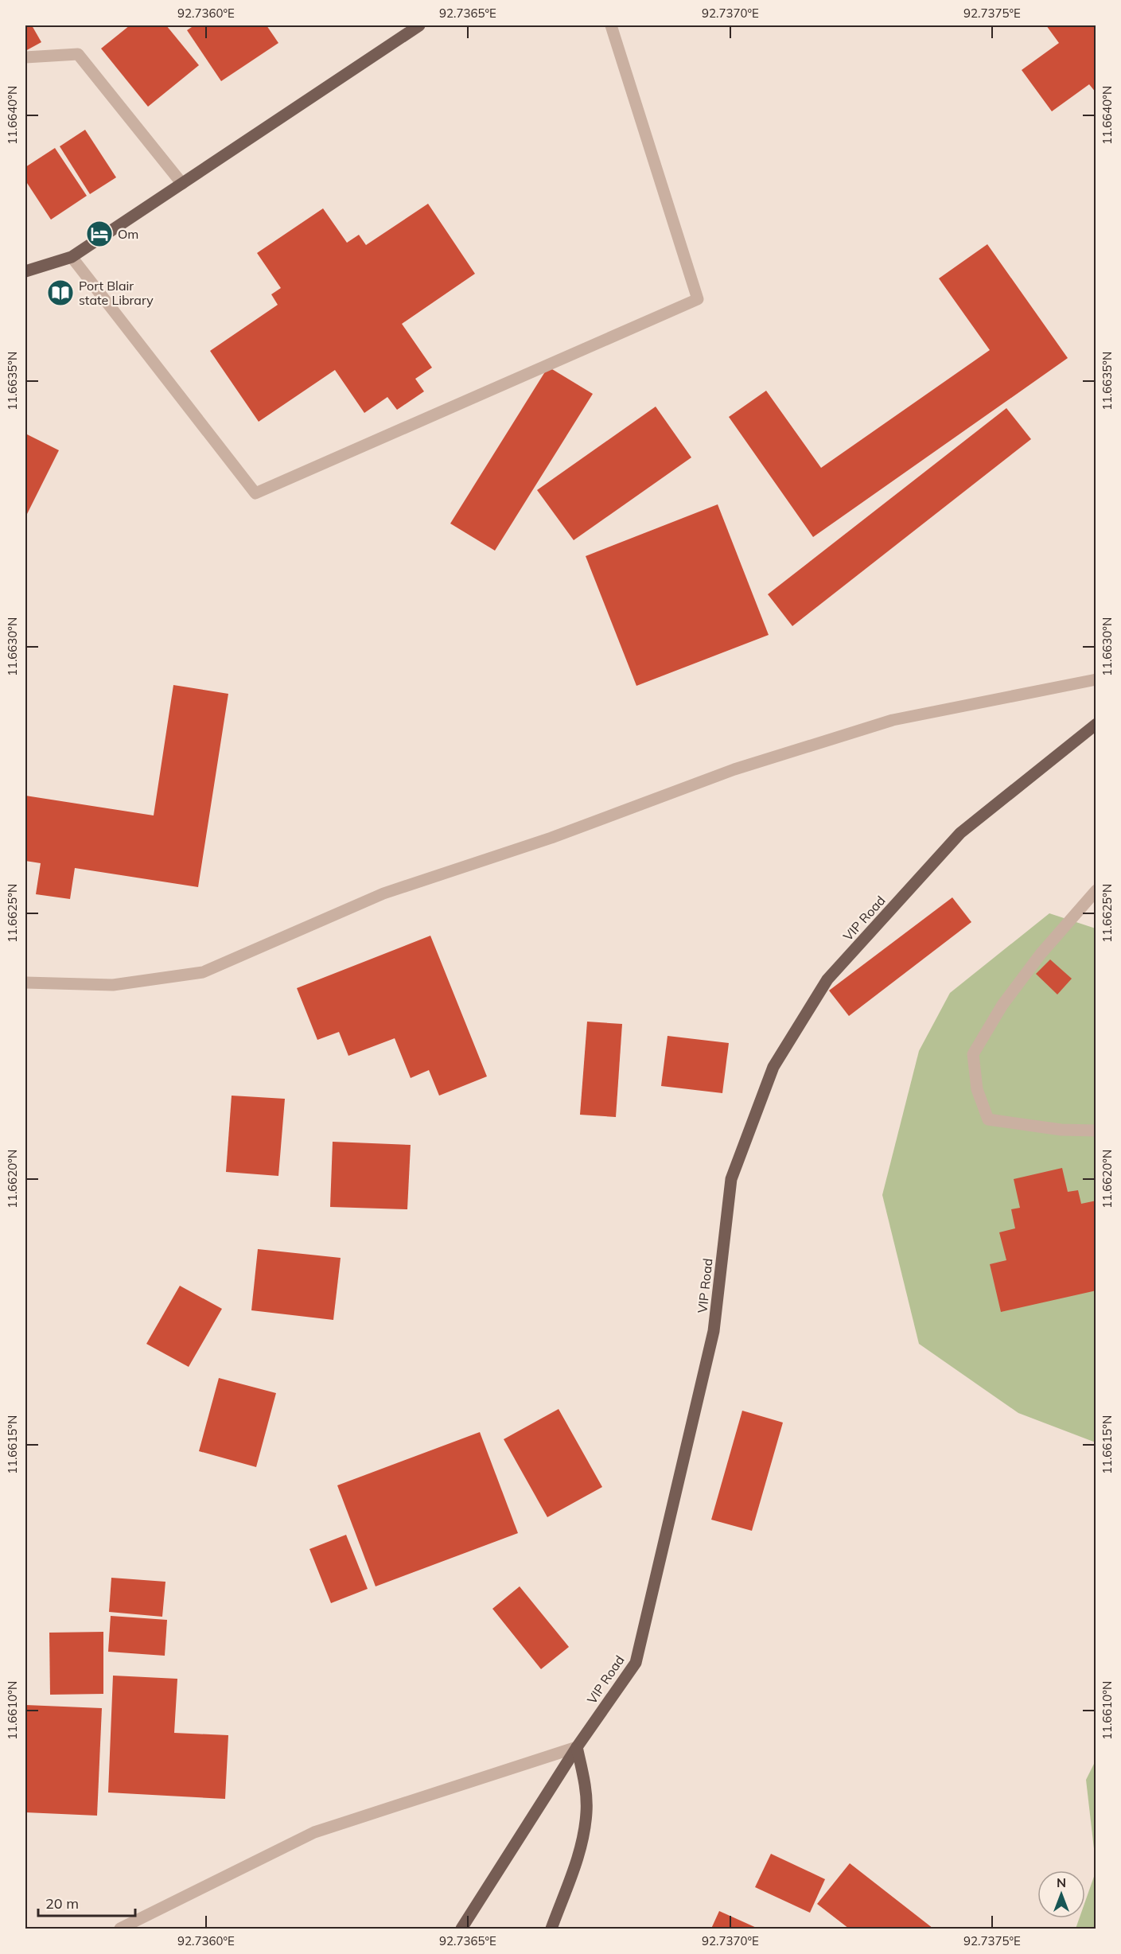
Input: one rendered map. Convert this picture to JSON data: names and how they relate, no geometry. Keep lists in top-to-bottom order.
{
  "streets": {
    "main road": ["VIP Road"]
  },
  "places": {
    "hotel": ["Om"],
    "library": ["Port Blair state Library"]
  },
  "scale_bar": "20 m",
  "north": "top",
  "coordinates": [
    "92.7360°E",
    "92.7365°E",
    "92.7370°E",
    "92.7375°E",
    "11.6640°N",
    "11.6635°N",
    "11.6630°N",
    "11.6625°N",
    "11.6620°N",
    "11.6615°N",
    "11.6610°N"
  ]
}
